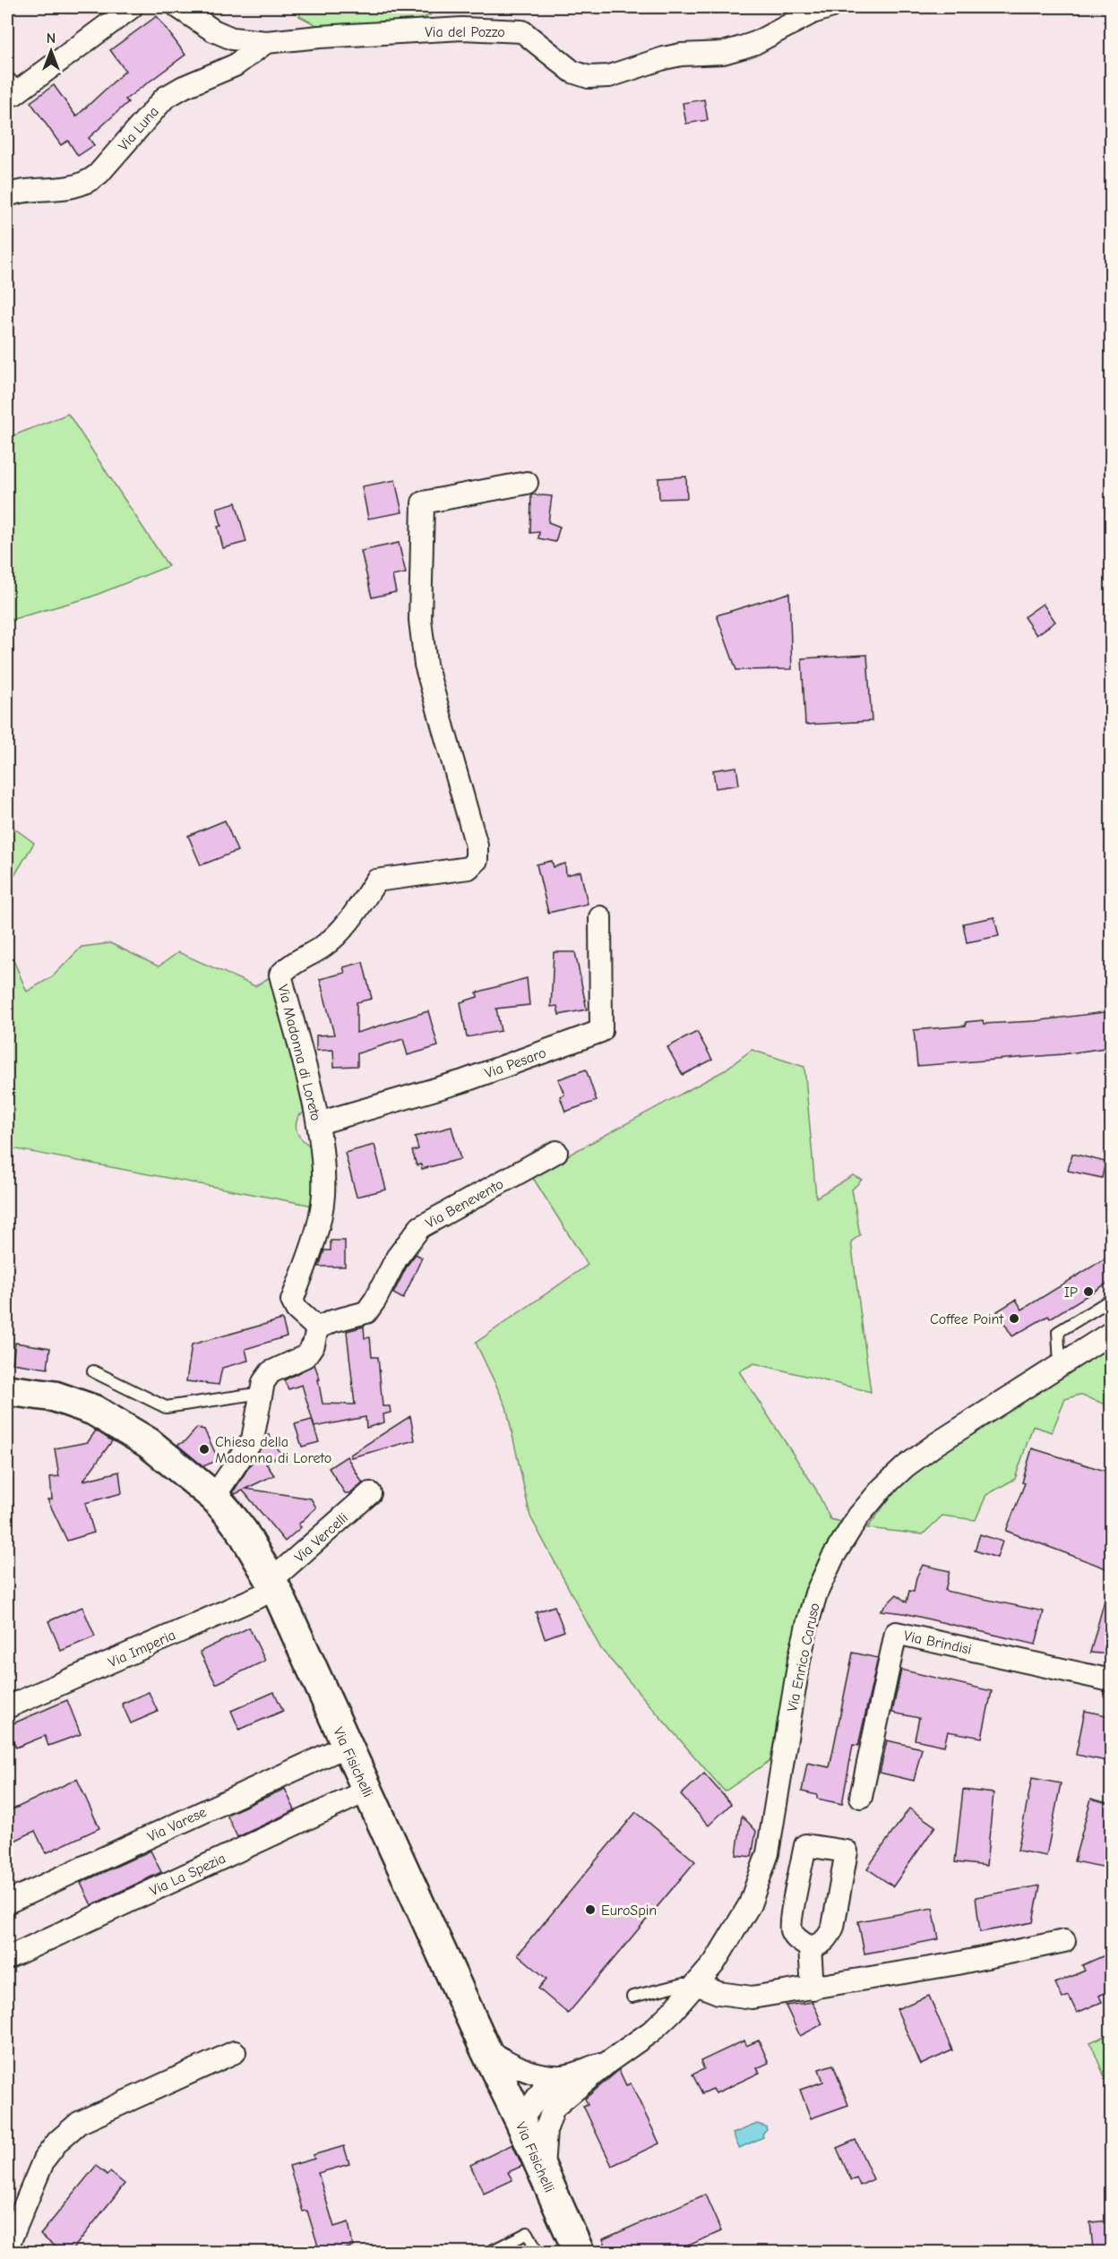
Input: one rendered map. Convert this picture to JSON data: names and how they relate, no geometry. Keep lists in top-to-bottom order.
{
  "streets": {
    "main road": ["Via Fisichelli"],
    "street": [
      "Via del Pozzo",
      "Via Luna",
      "Via Madonna di Loreto",
      "Via Pesaro",
      "Via Benevento",
      "Via Vercelli",
      "Via Brindisi",
      "Via Imperia",
      "Via Enrico Caruso",
      "Via Varese",
      "Via La Spezia"
    ]
  },
  "crossings": [
    ["Via del Pozzo", "Via Luna"],
    ["Via Madonna di Loreto", "Via Pesaro"],
    ["Via Madonna di Loreto", "Via Benevento"],
    ["Via Vercelli", "Via Imperia"],
    ["Via Vercelli", "Via Fisichelli"],
    ["Via Imperia", "Via Fisichelli"],
    ["Via Fisichelli", "Via Varese"],
    ["Via Fisichelli", "Via La Spezia"]
  ],
  "places": [
    "IP",
    "Coffee Point",
    "Chiesa della Madonna di Loreto",
    "EuroSpin"
  ],
  "north": "top"
}
